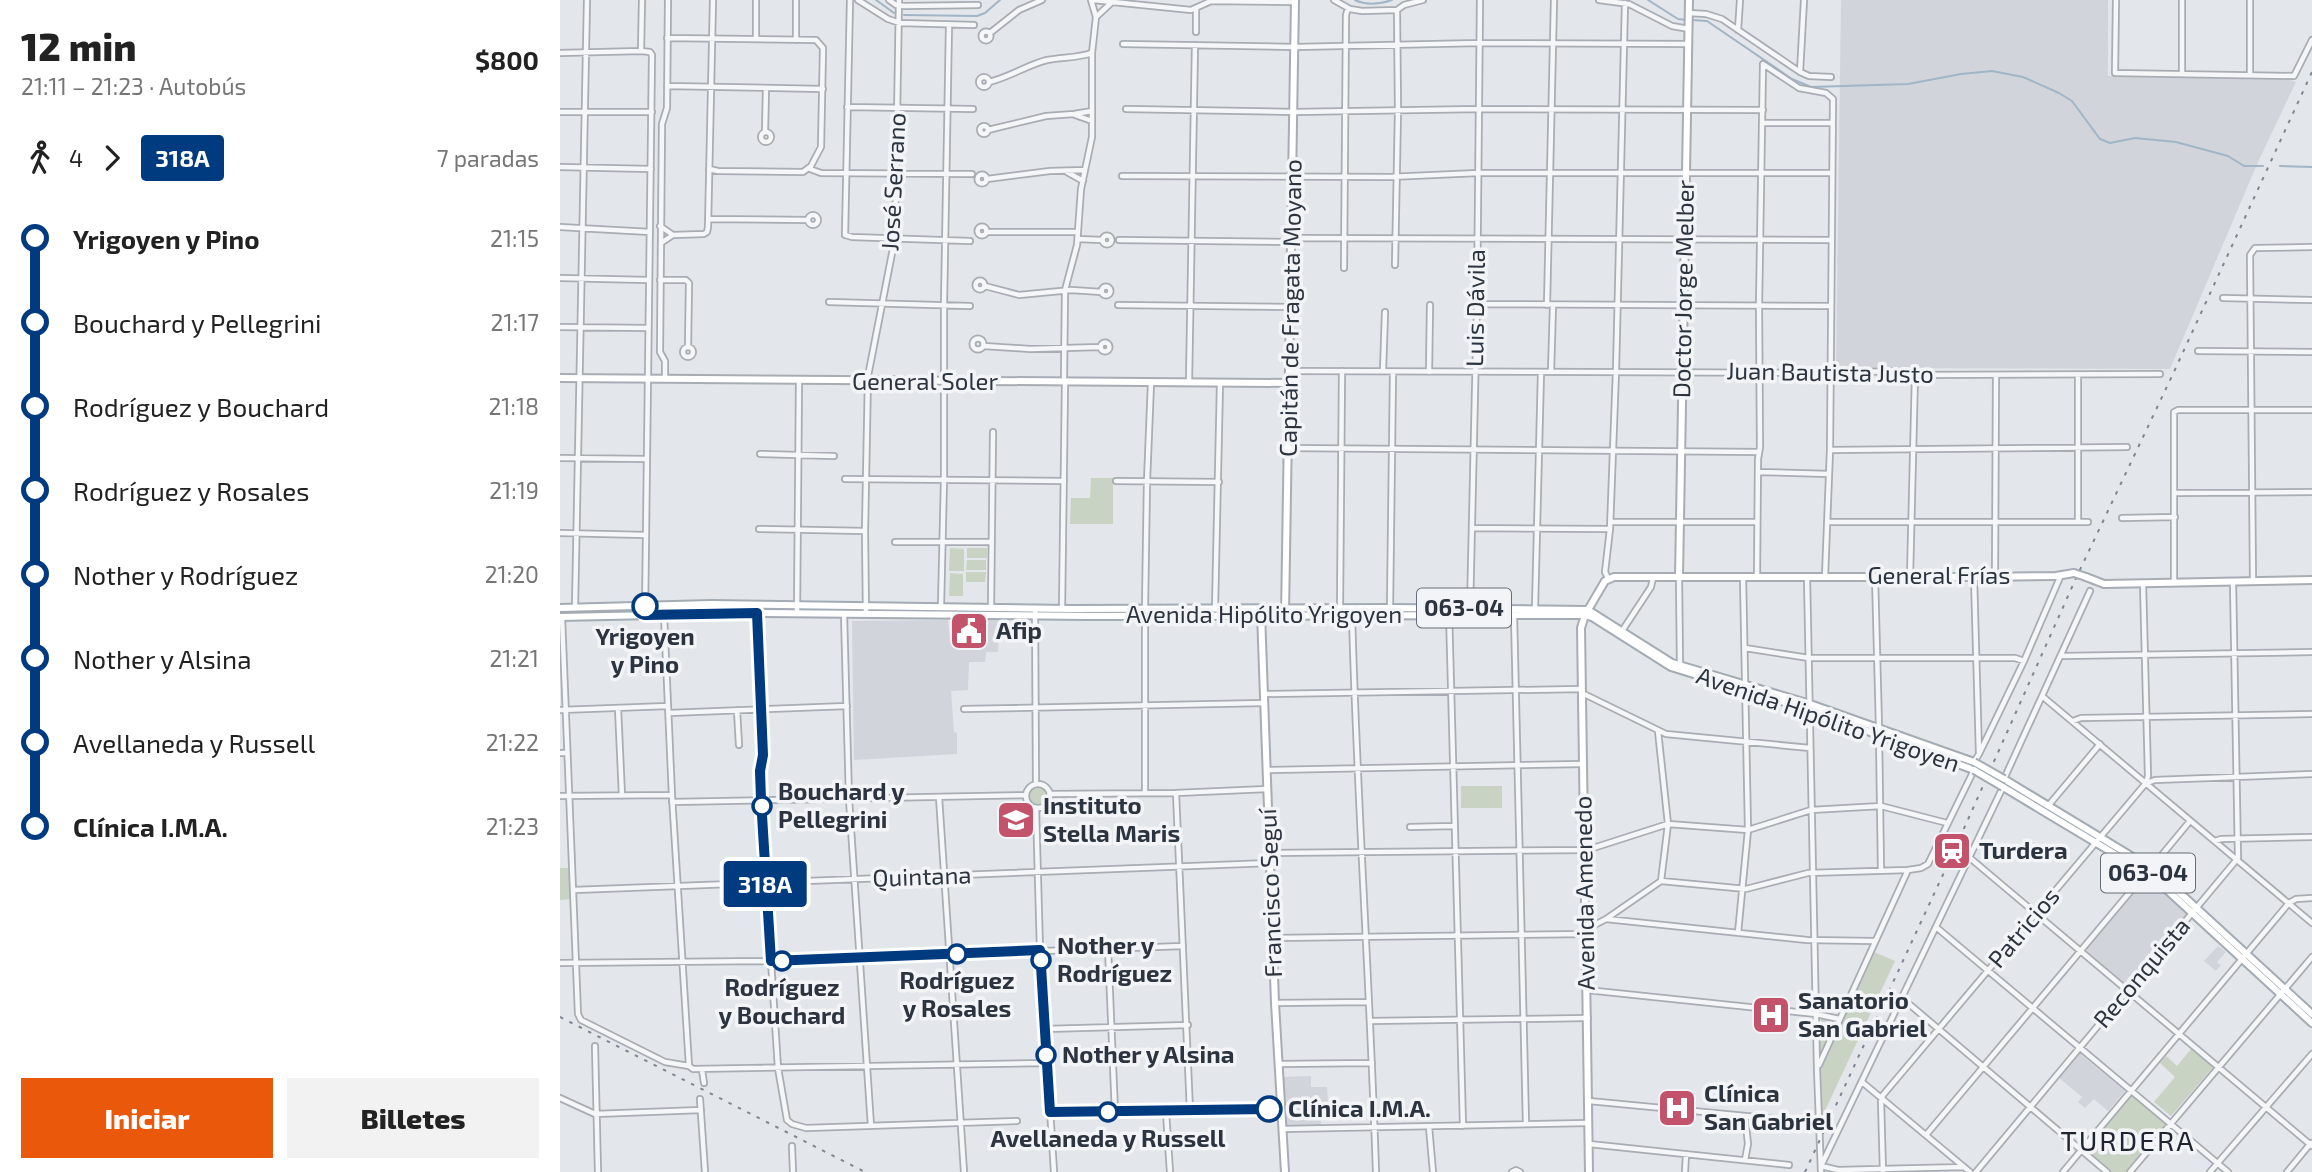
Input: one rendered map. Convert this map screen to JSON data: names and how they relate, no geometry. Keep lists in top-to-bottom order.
{
  "streets": {
    "main road": [
      "Doctor Jorge Melber",
      "Capitán de Fragata Moyano",
      "General Soler",
      "General Frías",
      "063-04",
      "Avenida Hipólito Yrigoyen",
      "Francisco Seguí",
      "Avenida Amenedo"
    ],
    "street": [
      "José Serrano",
      "Luis Dávila",
      "Juan Bautista Justo",
      "Quintana",
      "Patricios",
      "Reconquista"
    ]
  },
  "crossings": [
    ["José Serrano", "General Soler"],
    ["José Serrano", "Avenida Hipólito Yrigoyen"],
    ["Doctor Jorge Melber", "Juan Bautista Justo"],
    ["Doctor Jorge Melber", "General Frías"],
    ["Capitán de Fragata Moyano", "Juan Bautista Justo"],
    ["Capitán de Fragata Moyano", "General Soler"],
    ["Capitán de Fragata Moyano", "Avenida Hipólito Yrigoyen"],
    ["Luis Dávila", "Juan Bautista Justo"],
    ["Luis Dávila", "Avenida Hipólito Yrigoyen"],
    ["Avenida Hipólito Yrigoyen", "Francisco Seguí"],
    ["Avenida Hipólito Yrigoyen", "Avenida Amenedo"],
    ["Avenida Hipólito Yrigoyen", "Patricios"],
    ["Avenida Hipólito Yrigoyen", "Reconquista"],
    ["Quintana", "Francisco Seguí"]
  ],
  "districts": ["TURDERA"],
  "places": {
    "other": [
      "Yrigoyen y Pino",
      "Bouchard y Pellegrini",
      "Rodríguez y Rosales",
      "Nother y Rodríguez",
      "Rodríguez y Bouchard",
      "Nother y Alsina",
      "Clínica I.M.A.",
      "Avellaneda y Russell"
    ],
    "public building": ["Afip"],
    "school or university": ["Instituto Stella Maris"],
    "station": ["Turdera"],
    "hospital": ["Sanatorio San Gabriel", "Clínica San Gabriel"]
  },
  "lines": ["bus line 318A"],
  "page": {
    "heading": ["12 min", "21:11 – 21:23 · Autobús", "$800"],
    "on_map": "318A",
    "legs": ["4", "318A", "7 paradas"],
    "list": [
      {
        "name": "Yrigoyen y Pino",
        "value": "21:15"
      },
      {
        "name": "Bouchard y Pellegrini",
        "value": "21:17"
      },
      {
        "name": "Rodríguez y Bouchard",
        "value": "21:18"
      },
      {
        "name": "Rodríguez y Rosales",
        "value": "21:19"
      },
      {
        "name": "Nother y Rodríguez",
        "value": "21:20"
      },
      {
        "name": "Nother y Alsina",
        "value": "21:21"
      },
      {
        "name": "Avellaneda y Russell",
        "value": "21:22"
      },
      {
        "name": "Clínica I.M.A.",
        "value": "21:23"
      }
    ],
    "buttons": ["Iniciar", "Billetes"]
  }
}
